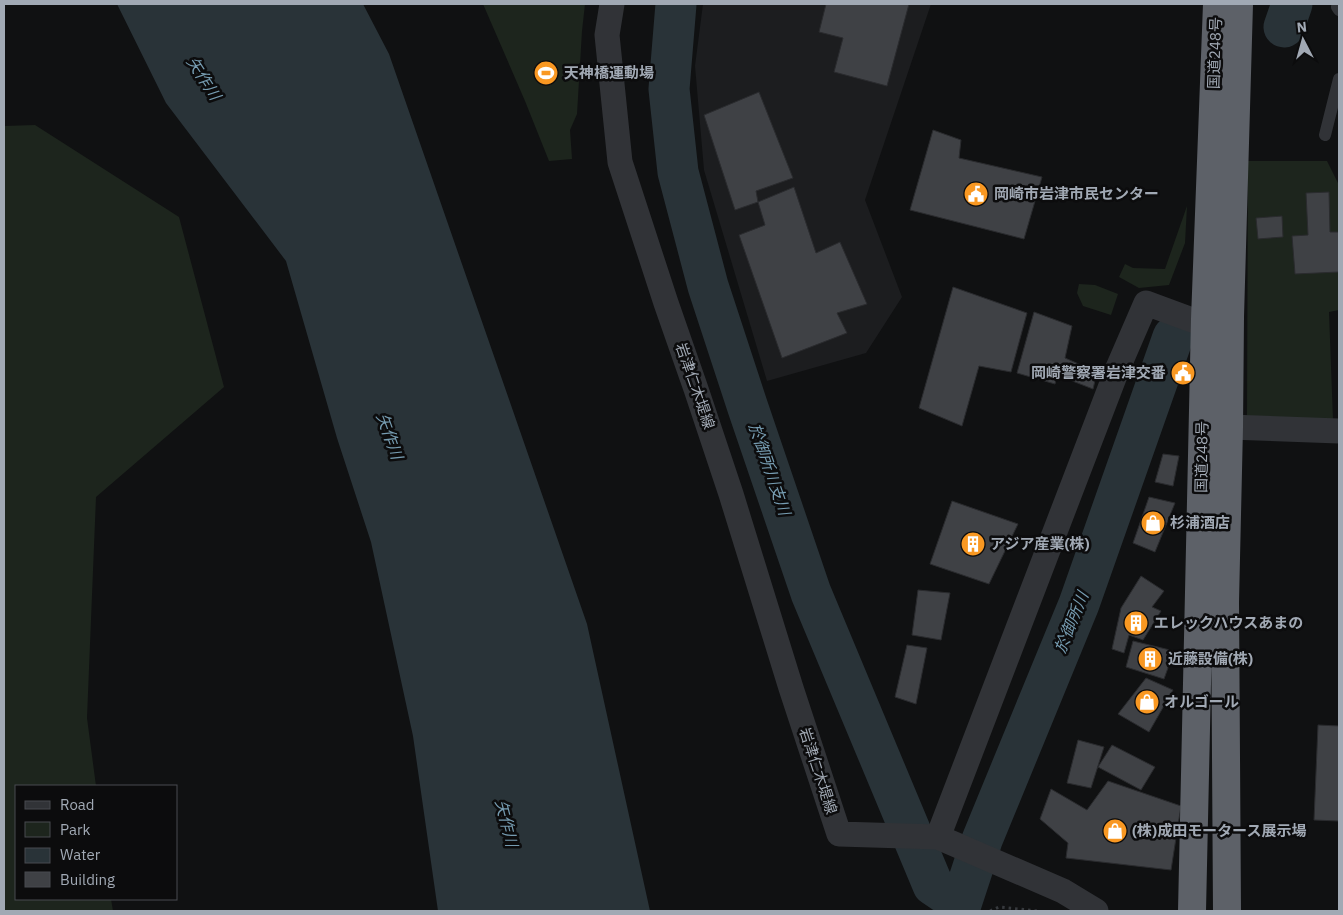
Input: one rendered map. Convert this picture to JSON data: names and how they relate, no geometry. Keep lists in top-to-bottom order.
{
  "streets": {
    "highway": ["国道248号"],
    "street": ["岩津仁木堤線"]
  },
  "water": ["矢作川", "於御所川支川", "於御所川"],
  "places": {
    "sports": ["天神橋運動場"],
    "public building": ["岡崎市岩津市民センター", "岡崎警察署岩津交番"],
    "shop": ["杉浦酒店", "オルゴール", "(株)成田モータース展示場"],
    "building": ["アジア産業(株)", "エレックハウスあまの", "近藤設備(株)"]
  },
  "legend": [
    "Road",
    "Park",
    "Water",
    "Building"
  ],
  "north": "top"
}
